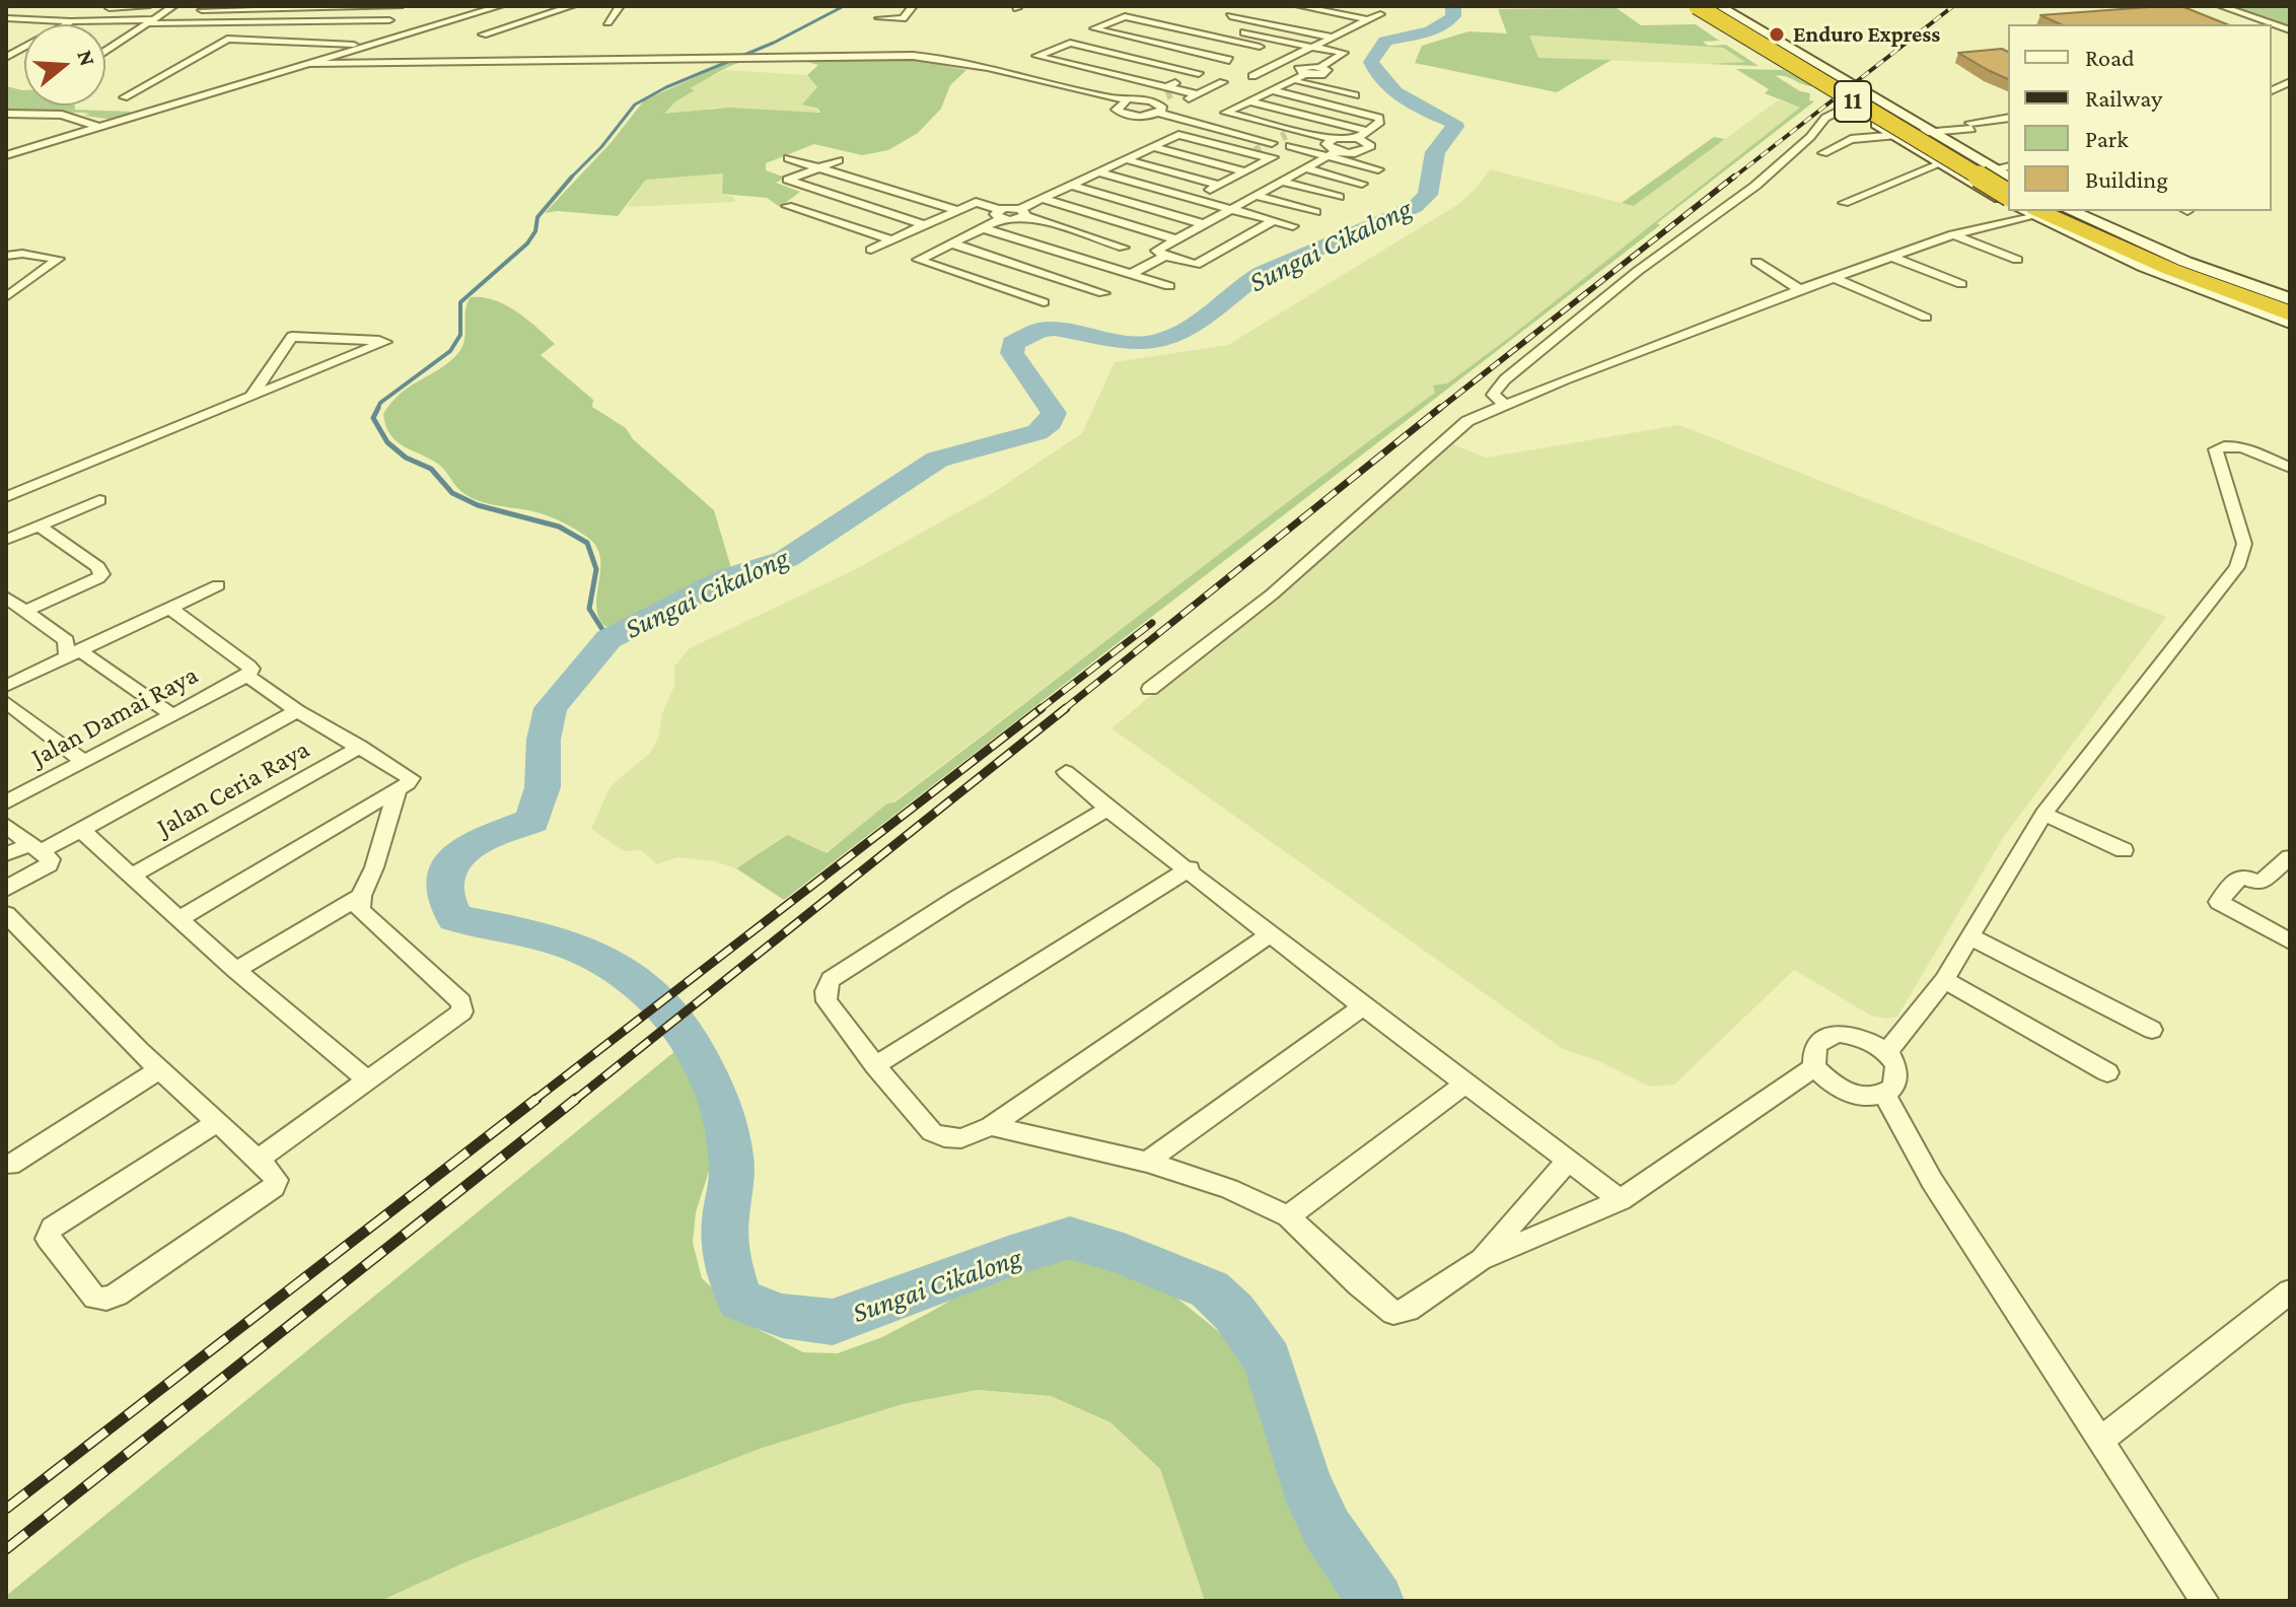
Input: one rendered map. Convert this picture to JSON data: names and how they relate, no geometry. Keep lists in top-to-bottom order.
{
  "streets": {
    "highway": ["11"],
    "street": ["Jalan Damai Raya", "Jalan Ceria Raya"]
  },
  "water": ["Sungai Cikalong"],
  "places": ["Enduro Express"],
  "legend": [
    "Road",
    "Railway",
    "Park",
    "Building"
  ],
  "north": "right"
}
